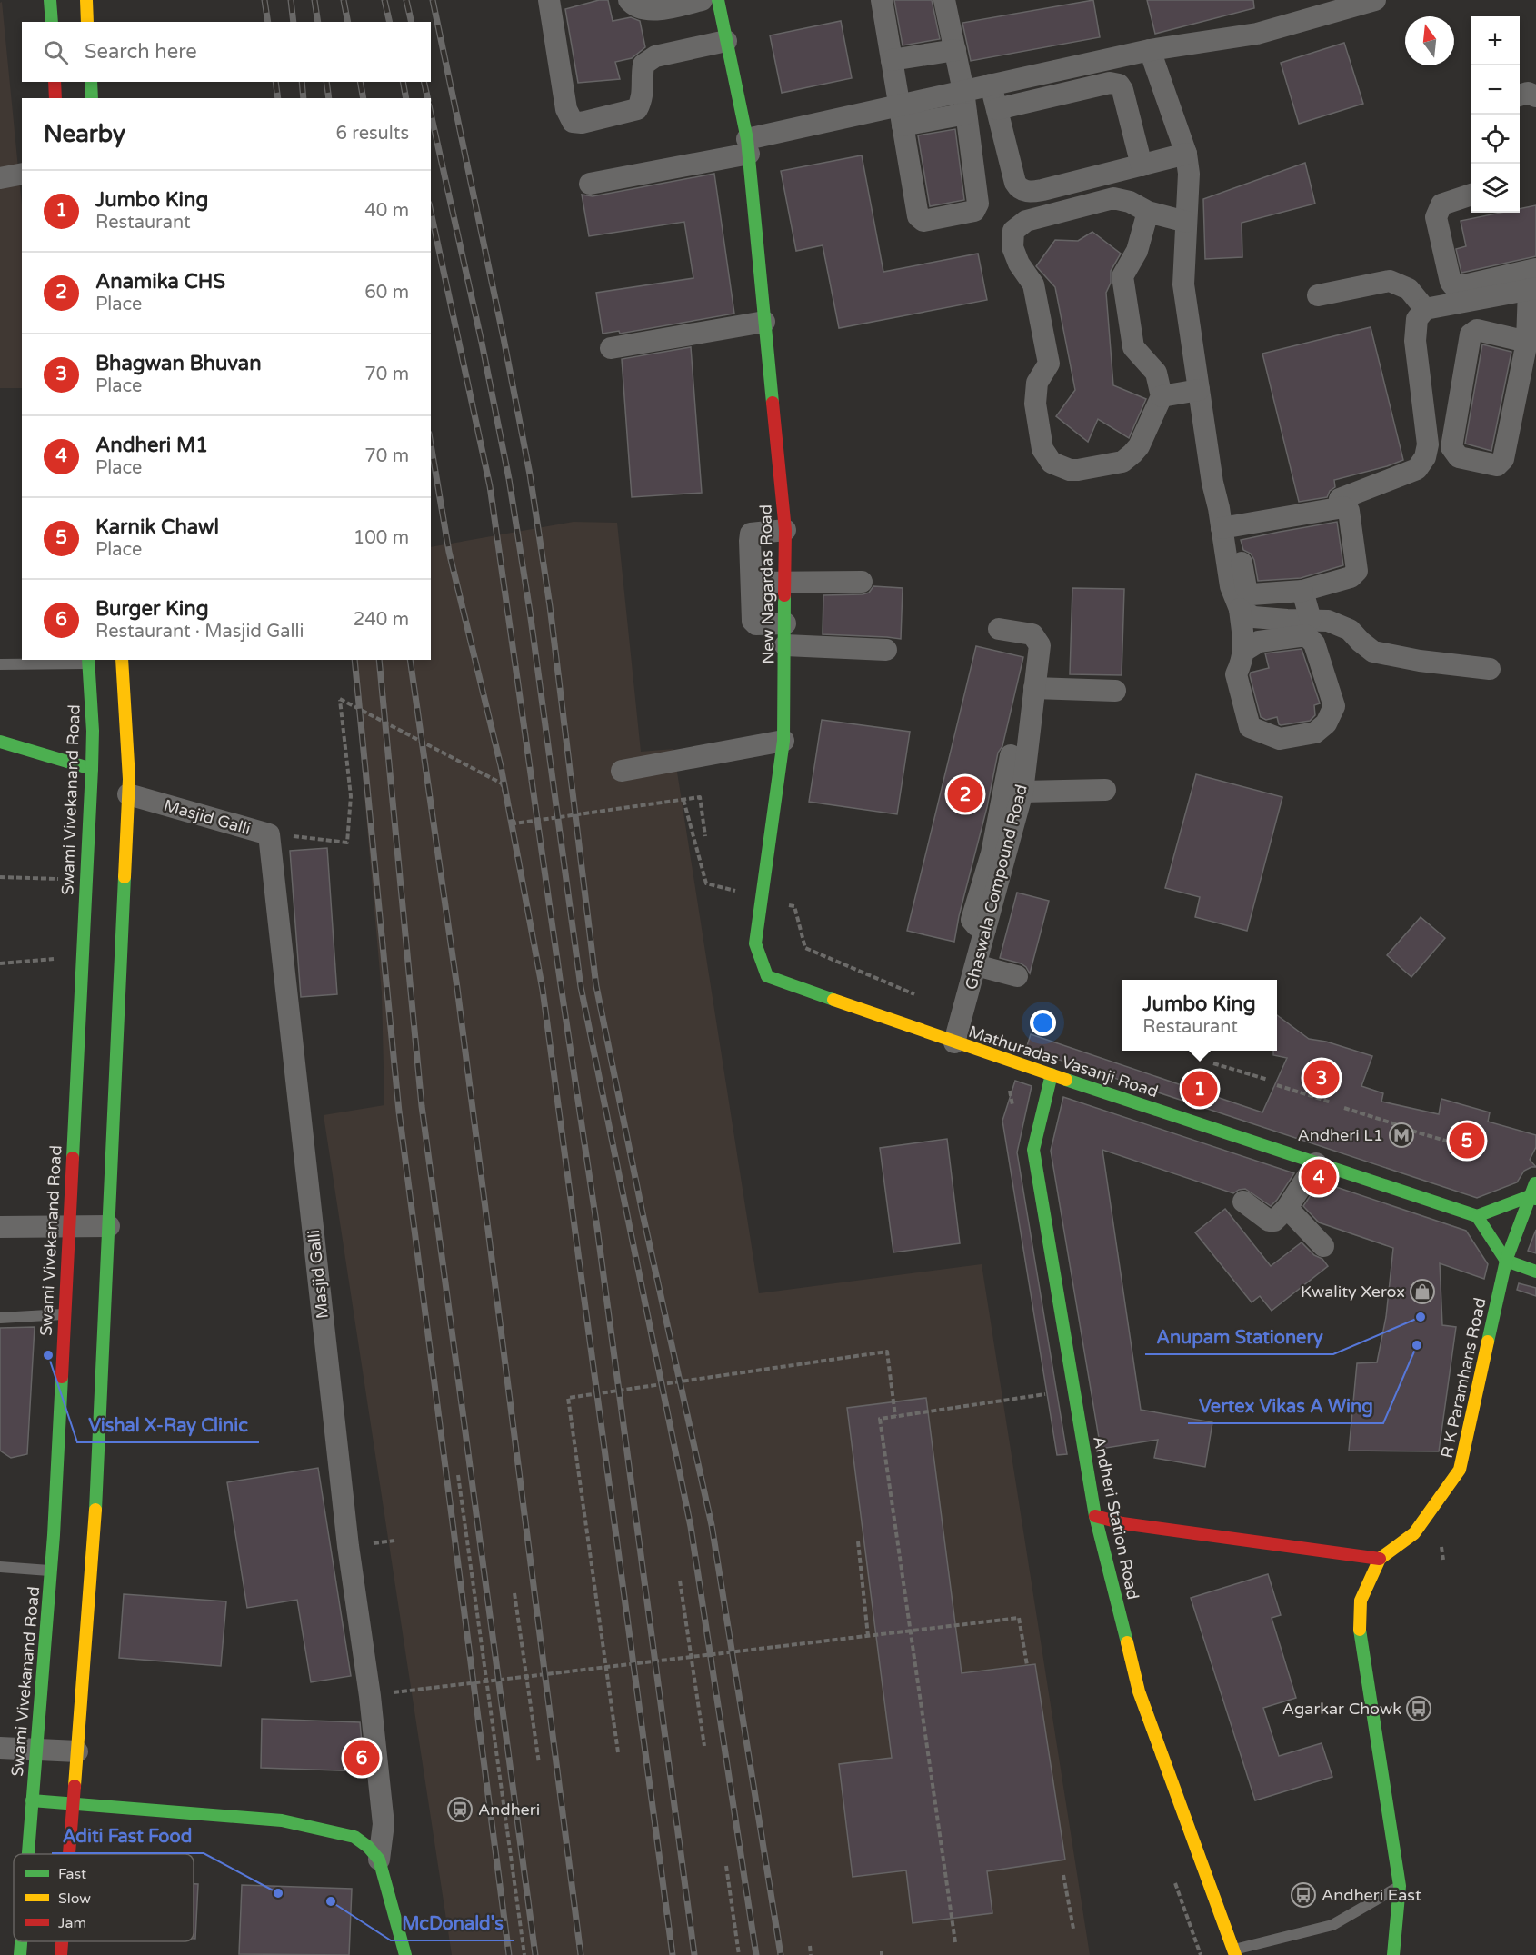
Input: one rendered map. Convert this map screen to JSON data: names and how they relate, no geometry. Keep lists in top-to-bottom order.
{
  "streets": {
    "main road": [
      "New Nagardas Road",
      "Swami Vivekanand Road",
      "Mathuradas Vasanji Road",
      "R K Paramhans Road",
      "Andheri Station Road"
    ],
    "street": ["Masjid Galli", "Ghaswala Compound Road"]
  },
  "crossings": [
    ["New Nagardas Road", "Mathuradas Vasanji Road"],
    ["Ghaswala Compound Road", "Mathuradas Vasanji Road"],
    ["Mathuradas Vasanji Road", "Andheri Station Road"]
  ],
  "places": {
    "metro station": ["Andheri L1"],
    "shop": ["Kwality Xerox"],
    "other": [
      "Anupam Stationery",
      "Vertex Vikas A Wing",
      "Vishal X-Ray Clinic",
      "Aditi Fast Food",
      "McDonald's"
    ],
    "bus stop": ["Agarkar Chowk", "Andheri East"],
    "station": ["Andheri"]
  },
  "legend": ["Fast", "Slow", "Jam"],
  "north": "top",
  "page": {
    "map_buttons": ["+", "−"],
    "search": "Search here",
    "heading": ["Nearby", "6 results"],
    "list": [
      {
        "mark": "1",
        "name": "Jumbo King",
        "note": "Restaurant",
        "value": "40 m"
      },
      {
        "mark": "2",
        "name": "Anamika CHS",
        "note": "Place",
        "value": "60 m"
      },
      {
        "mark": "3",
        "name": "Bhagwan Bhuvan",
        "note": "Place",
        "value": "70 m"
      },
      {
        "mark": "4",
        "name": "Andheri M1",
        "note": "Place",
        "value": "70 m"
      },
      {
        "mark": "5",
        "name": "Karnik Chawl",
        "note": "Place",
        "value": "100 m"
      },
      {
        "mark": "6",
        "name": "Burger King",
        "note": "Restaurant · Masjid Galli",
        "value": "240 m"
      }
    ],
    "pins": [
      "2",
      "3",
      "1",
      "5",
      "4",
      "6"
    ],
    "popup": ["Jumbo King", "Restaurant"]
  }
}
